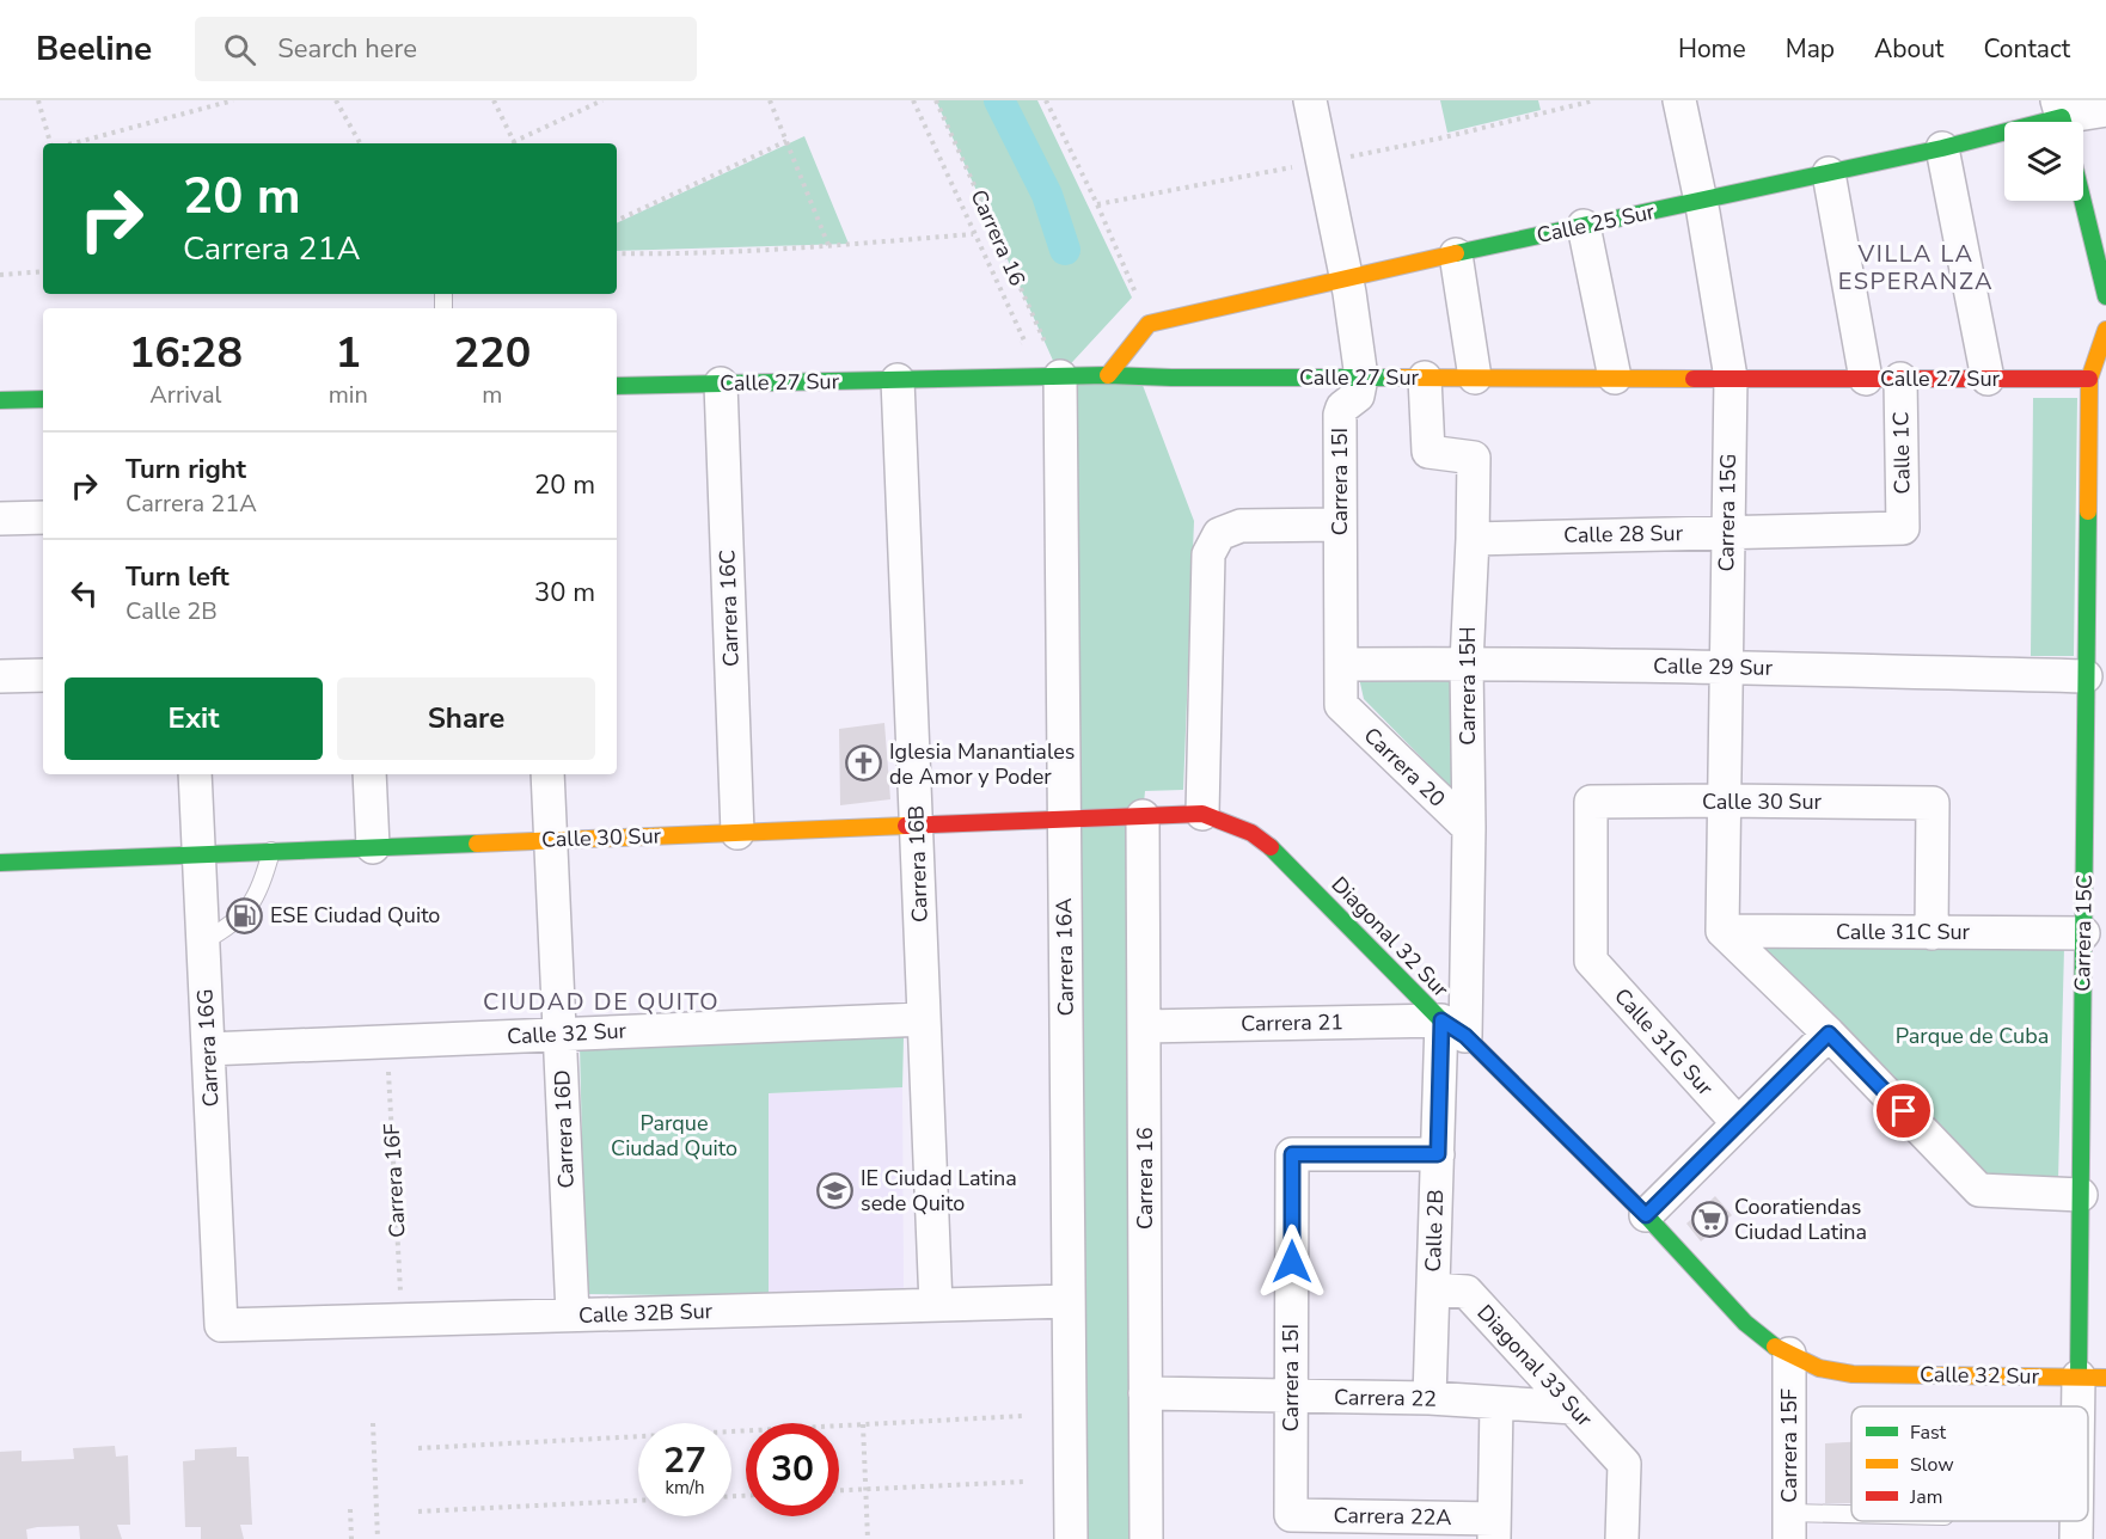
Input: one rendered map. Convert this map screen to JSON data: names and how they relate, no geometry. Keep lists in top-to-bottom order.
{
  "streets": {
    "street": [
      "Calle 25 Sur",
      "Carrera 16",
      "Calle 27 Sur",
      "Calle 1C",
      "Carrera 15I",
      "Carrera 15G",
      "Calle 28 Sur",
      "Carrera 16C",
      "Calle 29 Sur",
      "Carrera 15H",
      "Carrera 20",
      "Calle 30 Sur",
      "Carrera 16B",
      "Calle 31C Sur",
      "Carrera 15C",
      "Diagonal 32 Sur",
      "Carrera 16A",
      "Carrera 21",
      "Calle 32 Sur",
      "Calle 31G Sur",
      "Carrera 16G",
      "Carrera 16D",
      "Calle 2B",
      "Calle 32B Sur",
      "Diagonal 33 Sur",
      "Carrera 22",
      "Carrera 15F",
      "Carrera 22A"
    ],
    "path": ["Carrera 16F"]
  },
  "crossings": [
    ["Calle 25 Sur", "Carrera 15G"],
    ["Carrera 16", "Calle 27 Sur"],
    ["Carrera 16", "Calle 30 Sur"],
    ["Carrera 16", "Carrera 16A"],
    ["Carrera 16", "Carrera 21"],
    ["Carrera 16", "Carrera 22"],
    ["Calle 27 Sur", "Calle 1C"],
    ["Calle 27 Sur", "Carrera 15I"],
    ["Calle 27 Sur", "Carrera 15G"],
    ["Calle 27 Sur", "Carrera 16C"],
    ["Calle 27 Sur", "Carrera 15H"],
    ["Calle 27 Sur", "Carrera 16B"],
    ["Calle 27 Sur", "Carrera 15C"],
    ["Calle 27 Sur", "Carrera 16A"],
    ["Calle 1C", "Calle 28 Sur"],
    ["Carrera 15I", "Calle 29 Sur"],
    ["Carrera 15I", "Carrera 20"],
    ["Carrera 15I", "Calle 2B"],
    ["Carrera 15I", "Carrera 22"],
    ["Carrera 15I", "Carrera 22A"],
    ["Carrera 15G", "Calle 28 Sur"],
    ["Carrera 15G", "Calle 29 Sur"],
    ["Carrera 15G", "Calle 30 Sur"],
    ["Carrera 15G", "Calle 31C Sur"],
    ["Calle 28 Sur", "Carrera 15H"],
    ["Carrera 16C", "Calle 30 Sur"],
    ["Calle 29 Sur", "Carrera 15H"],
    ["Calle 29 Sur", "Carrera 15C"],
    ["Carrera 15H", "Carrera 20"],
    ["Carrera 15H", "Diagonal 32 Sur"],
    ["Carrera 15H", "Carrera 21"],
    ["Carrera 15H", "Calle 2B"],
    ["Calle 30 Sur", "Carrera 16B"],
    ["Calle 30 Sur", "Calle 31C Sur"],
    ["Calle 30 Sur", "Diagonal 32 Sur"],
    ["Calle 30 Sur", "Carrera 16A"],
    ["Calle 30 Sur", "Calle 31G Sur"],
    ["Calle 30 Sur", "Carrera 16G"],
    ["Calle 30 Sur", "Carrera 16D"],
    ["Carrera 16B", "Calle 32 Sur"],
    ["Carrera 16B", "Calle 32B Sur"],
    ["Calle 31C Sur", "Carrera 15C"],
    ["Carrera 15C", "Calle 32 Sur"],
    ["Diagonal 32 Sur", "Carrera 21"],
    ["Diagonal 32 Sur", "Calle 32 Sur"],
    ["Diagonal 32 Sur", "Calle 2B"],
    ["Diagonal 32 Sur", "Carrera 15F"],
    ["Carrera 16A", "Calle 32B Sur"],
    ["Carrera 21", "Calle 2B"],
    ["Calle 32 Sur", "Carrera 16G"],
    ["Calle 32 Sur", "Carrera 16D"],
    ["Calle 32 Sur", "Carrera 16F"],
    ["Calle 32 Sur", "Carrera 15F"],
    ["Carrera 16G", "Calle 32B Sur"],
    ["Carrera 16D", "Calle 32B Sur"],
    ["Carrera 16F", "Calle 32B Sur"],
    ["Calle 2B", "Diagonal 33 Sur"],
    ["Calle 2B", "Carrera 22"],
    ["Diagonal 33 Sur", "Carrera 22"]
  ],
  "districts": ["VILLA LA ESPERANZA", "CIUDAD DE QUITO"],
  "parks": ["Parque de Cuba", "Parque Ciudad Quito"],
  "places": {
    "church": ["Iglesia Manantiales de Amor y Poder"],
    "fuel station": ["ESE Ciudad Quito"],
    "school or university": ["IE Ciudad Latina sede Quito"],
    "supermarket": ["Cooratiendas Ciudad Latina"]
  },
  "legend": ["Fast", "Slow", "Jam"],
  "page": {
    "header": "Beeline",
    "search": "Search here",
    "nav": [
      "Home",
      "Map",
      "About",
      "Contact"
    ],
    "turn": ["20 m", "Carrera 21A"],
    "eta": [
      "16:28",
      "Arrival",
      "1",
      "min",
      "220",
      "m"
    ],
    "list": [
      {
        "name": "Turn right",
        "note": "Carrera 21A",
        "value": "20 m"
      },
      {
        "name": "Turn left",
        "note": "Calle 2B",
        "value": "30 m"
      }
    ],
    "buttons": ["Exit", "Share"],
    "speed": "27 km/h",
    "limit": "30"
  }
}
